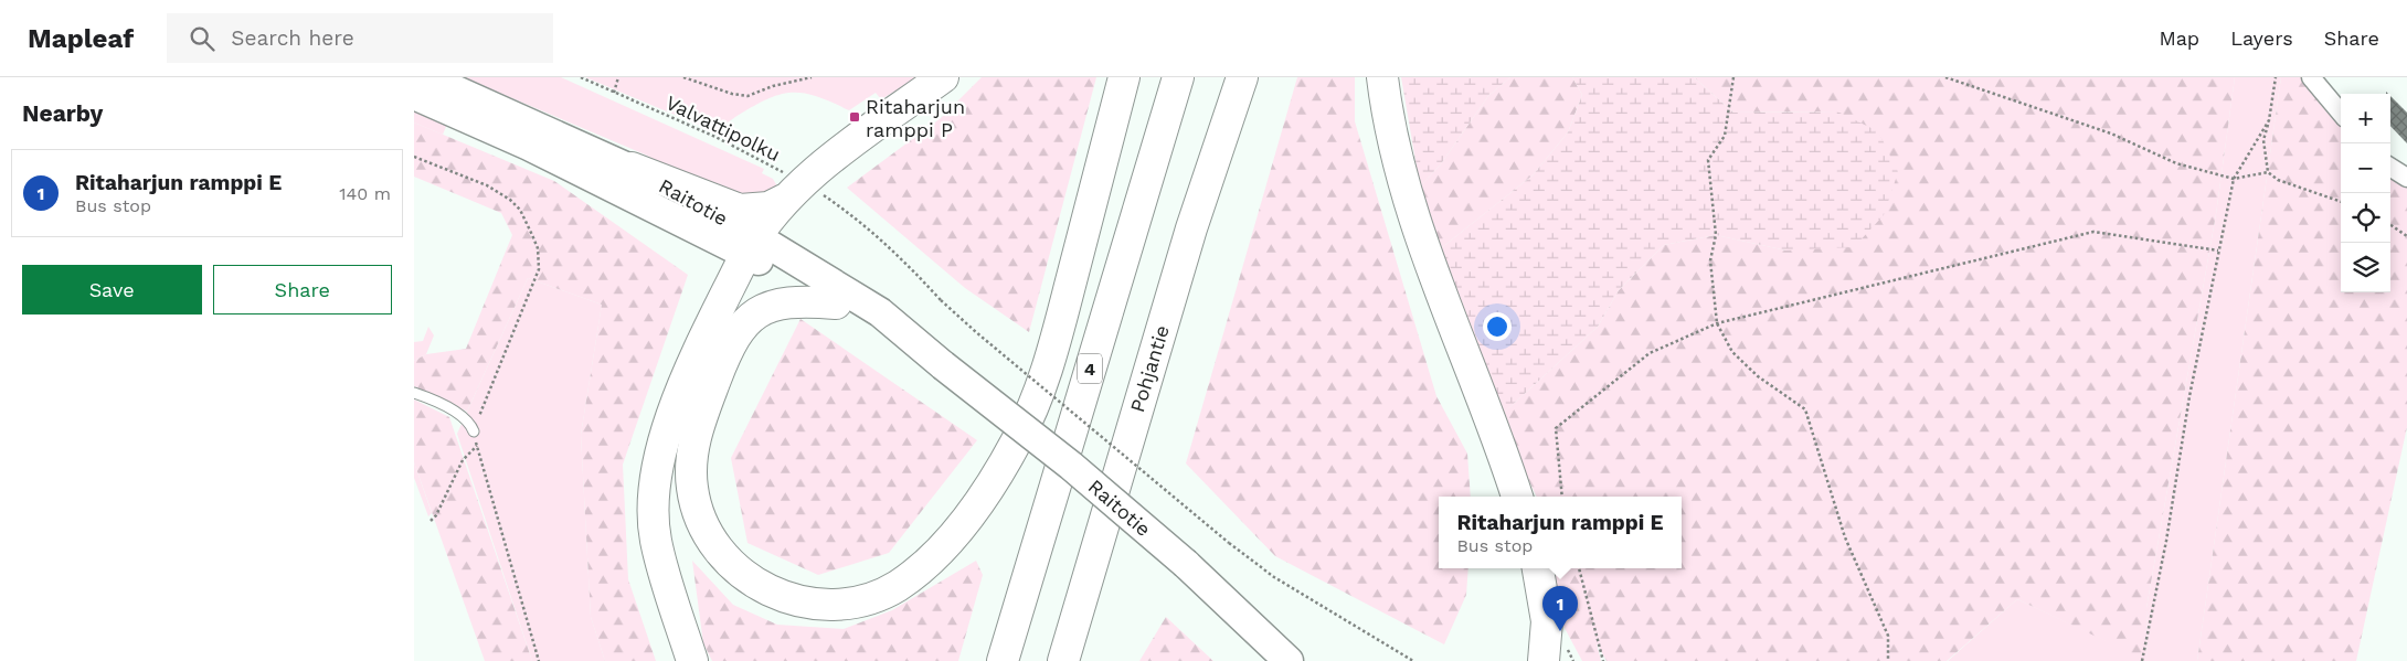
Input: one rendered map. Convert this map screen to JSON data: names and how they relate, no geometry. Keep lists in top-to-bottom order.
{
  "streets": {
    "highway": ["4", "Pohjantie"],
    "main road": ["Raitotie"],
    "path": ["Valvattipolku"]
  },
  "places": {
    "transit": ["Ritaharjun ramppi P"]
  },
  "page": {
    "header": "Mapleaf",
    "search": "Search here",
    "nav": ["Map", "Layers", "Share"],
    "heading": "Nearby",
    "map_buttons": ["+", "−"],
    "list": [
      {
        "mark": "1",
        "name": "Ritaharjun ramppi E",
        "note": "Bus stop",
        "value": "140 m"
      }
    ],
    "buttons": ["Save", "Share"],
    "popup": ["Ritaharjun ramppi E", "Bus stop"],
    "pins": "1"
  }
}
